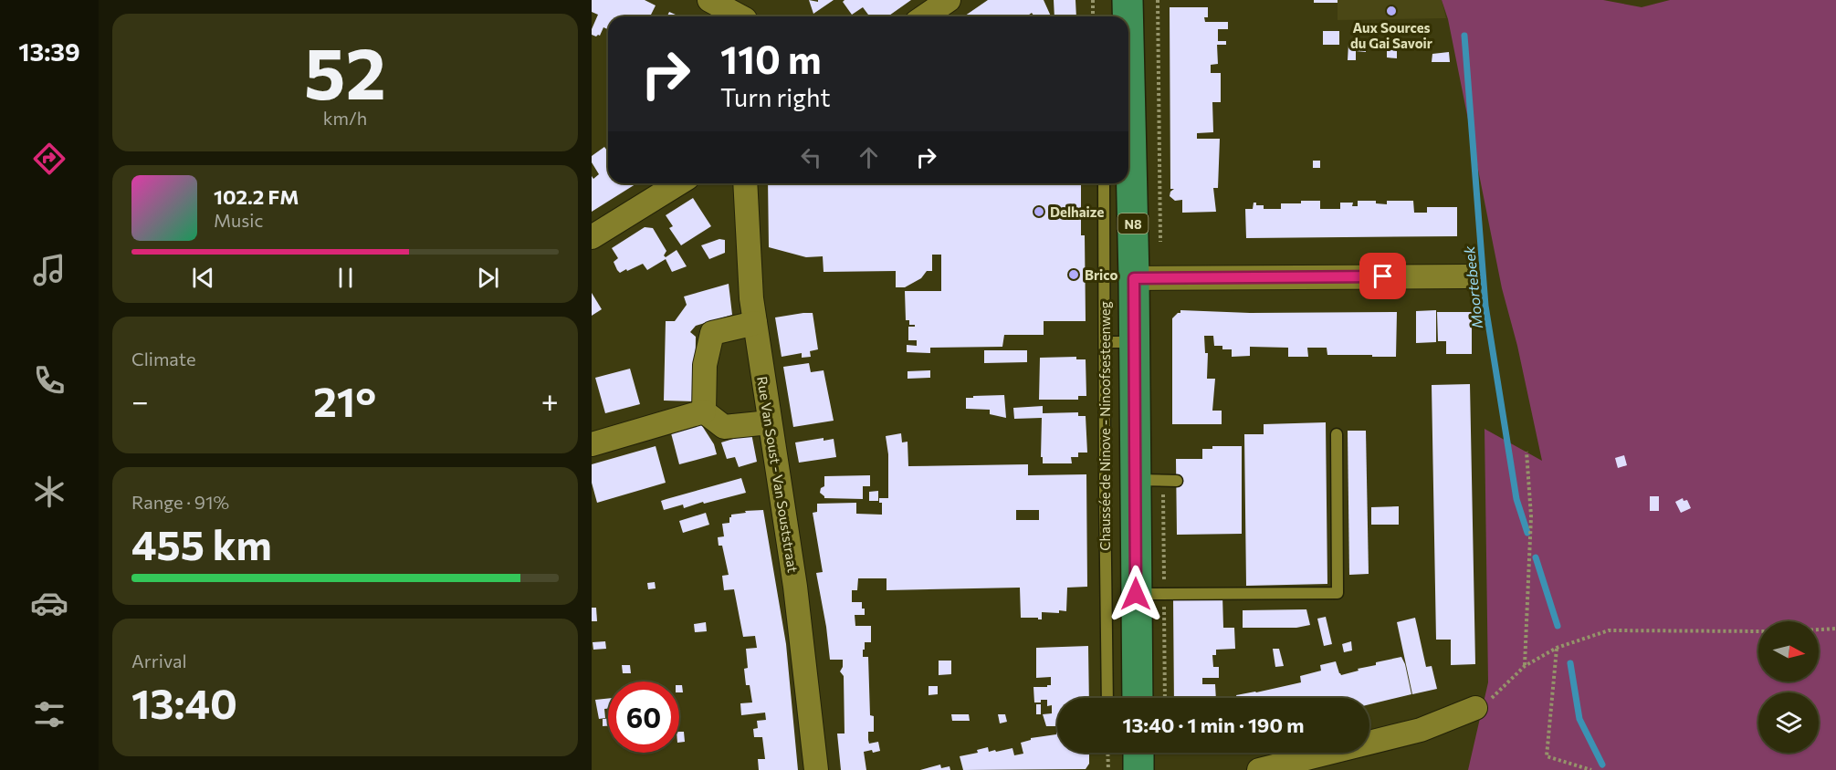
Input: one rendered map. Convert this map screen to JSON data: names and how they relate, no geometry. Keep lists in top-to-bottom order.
{
  "streets": {
    "main road": ["N8"],
    "street": ["Rue Van Soust - Van Souststraat"],
    "lane": ["Chaussée de Ninove - Ninoofsesteenweg"]
  },
  "water": ["Moortebeek"],
  "places": ["Aux Sources du Gai Savoir", "Delhaize", "Brico"],
  "north": "right",
  "page": {
    "tabs": "13:39",
    "tile": [
      ["52", "km/h"],
      "Climate",
      ["Range · 91%", "455 km"],
      ["Arrival", "13:40"]
    ],
    "turn": ["110 m", "Turn right"],
    "song": ["102.2 FM", "Music"],
    "heat": ["−", "21°", "+"],
    "limit": "60",
    "trip": "13:40 · 1 min · 190 m"
  }
}
